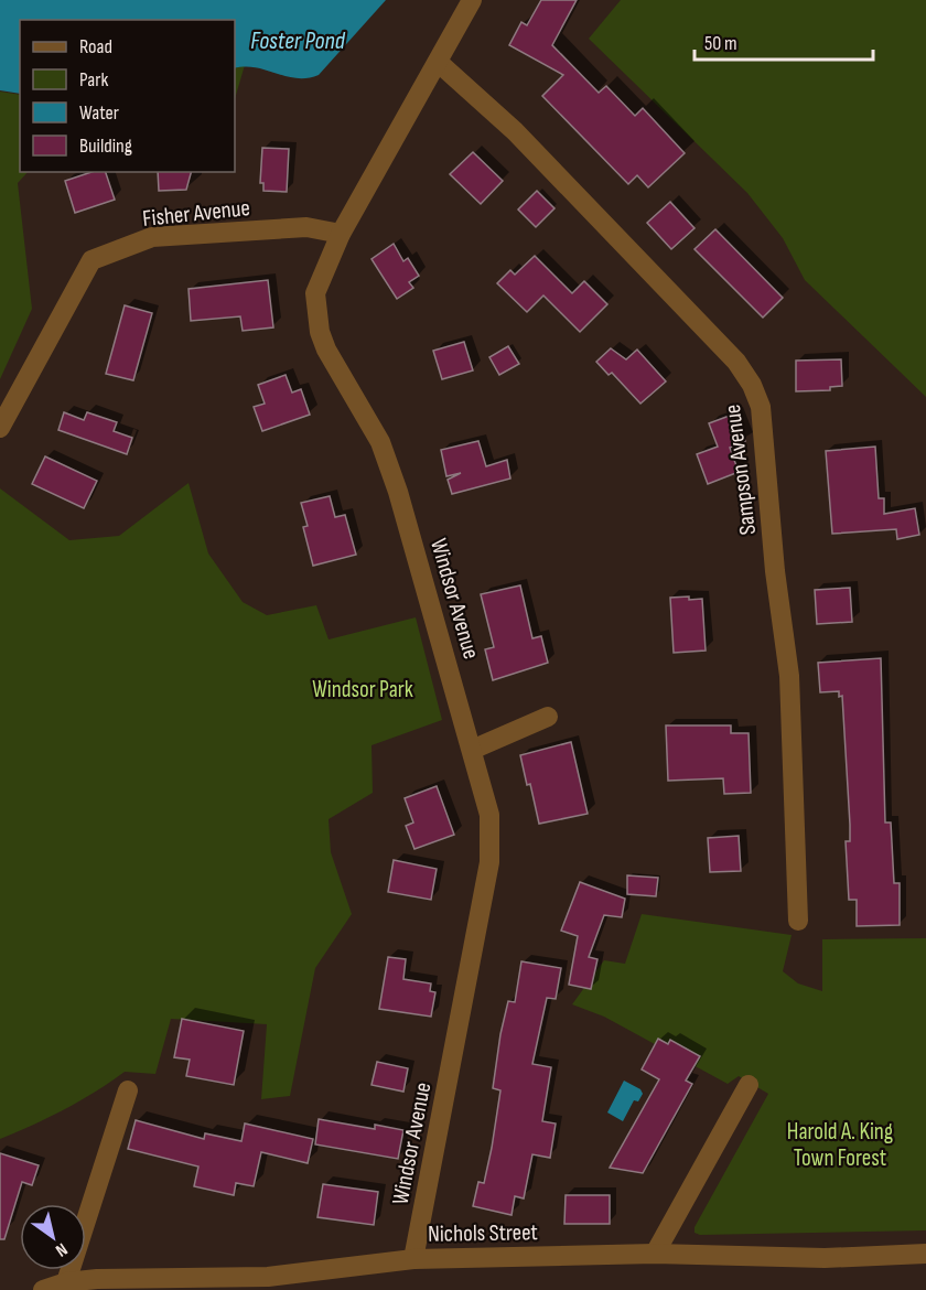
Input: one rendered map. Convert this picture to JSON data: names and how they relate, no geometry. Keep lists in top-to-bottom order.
{
  "streets": {
    "street": [
      "Fisher Avenue",
      "Sampson Avenue",
      "Windsor Avenue",
      "Nichols Street"
    ]
  },
  "crossings": [
    ["Fisher Avenue", "Windsor Avenue"],
    ["Sampson Avenue", "Windsor Avenue"],
    ["Windsor Avenue", "Nichols Street"]
  ],
  "water": ["Foster Pond"],
  "parks": ["Windsor Park", "Harold A. King Town Forest"],
  "legend": [
    "Road",
    "Park",
    "Water",
    "Building"
  ],
  "scale_bar": "50 m",
  "north": "bottom right"
}
